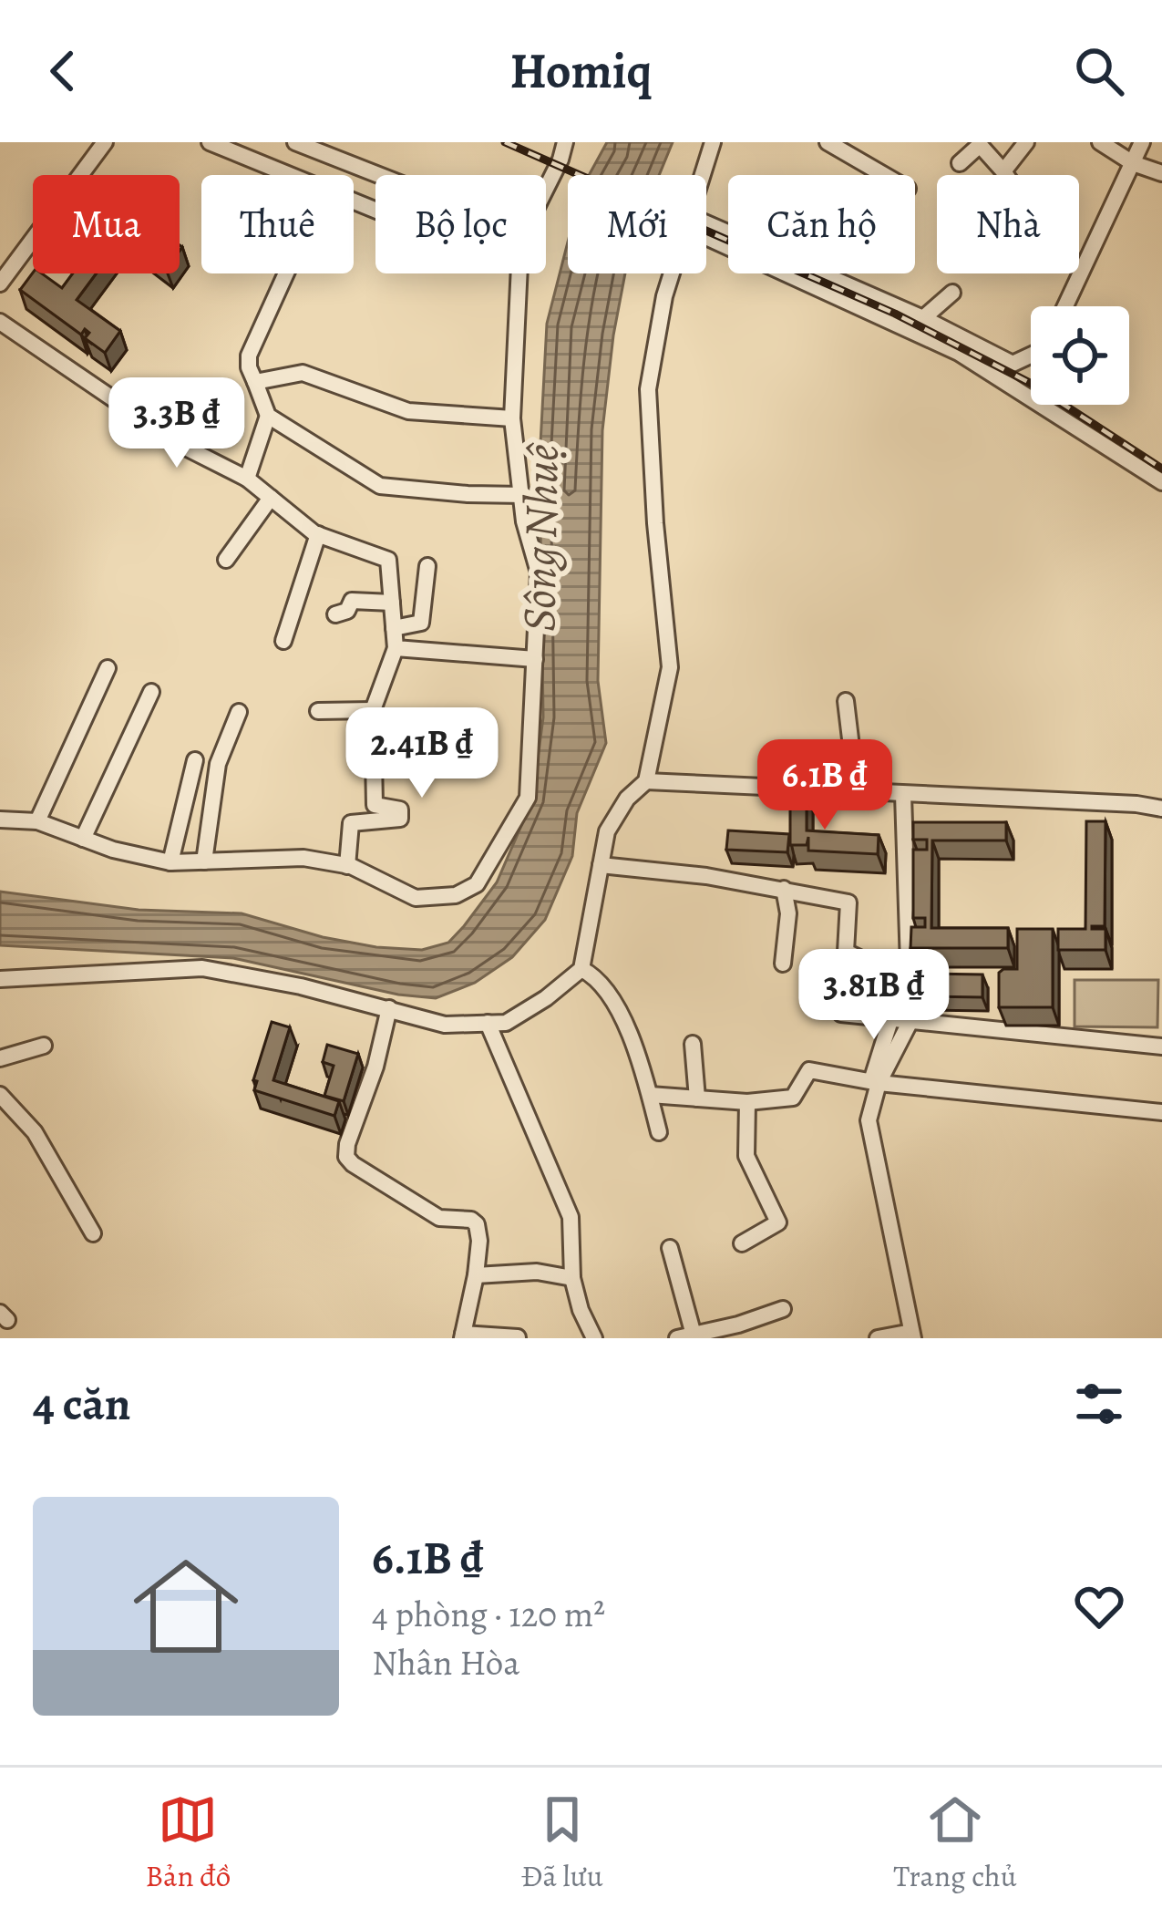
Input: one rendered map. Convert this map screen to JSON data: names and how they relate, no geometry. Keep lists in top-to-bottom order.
{
  "water": ["Sông Nhuệ"],
  "page": {
    "header": "Homiq",
    "chip": [
      "Mua",
      "Thuê",
      "Bộ lọc",
      "Mới",
      "Căn hộ",
      "Nhà"
    ],
    "price": [
      "3.3B ₫",
      "2.41B ₫",
      "6.1B ₫",
      "3.81B ₫"
    ],
    "heading": "4 căn",
    "list": [
      {
        "name": "6.1B ₫",
        "note": "4 phòng · 120 m² · Nhân Hòa"
      }
    ],
    "tabs": ["Bản đồ", "Đã lưu", "Trang chủ"]
  }
}
